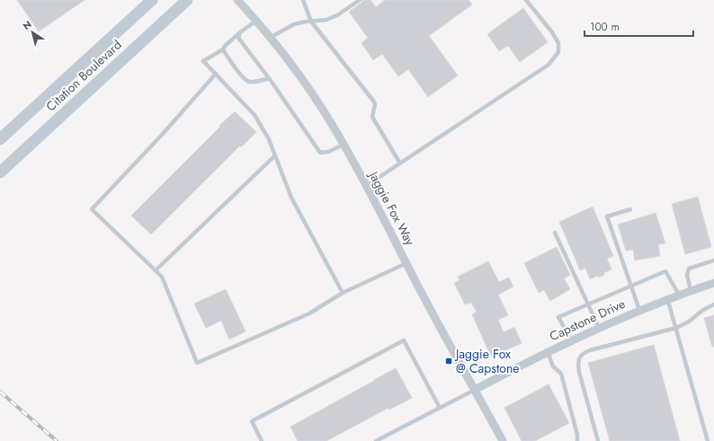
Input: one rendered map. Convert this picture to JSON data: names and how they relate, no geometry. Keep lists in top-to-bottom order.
{
  "streets": {
    "main road": ["Citation Boulevard"],
    "street": ["Jaggie Fox Way", "Capstone Drive"]
  },
  "crossings": [
    ["Jaggie Fox Way", "Capstone Drive"]
  ],
  "places": {
    "transit": ["Jaggie Fox @ Capstone"]
  },
  "scale_bar": "100 m",
  "north": "top left"
}
